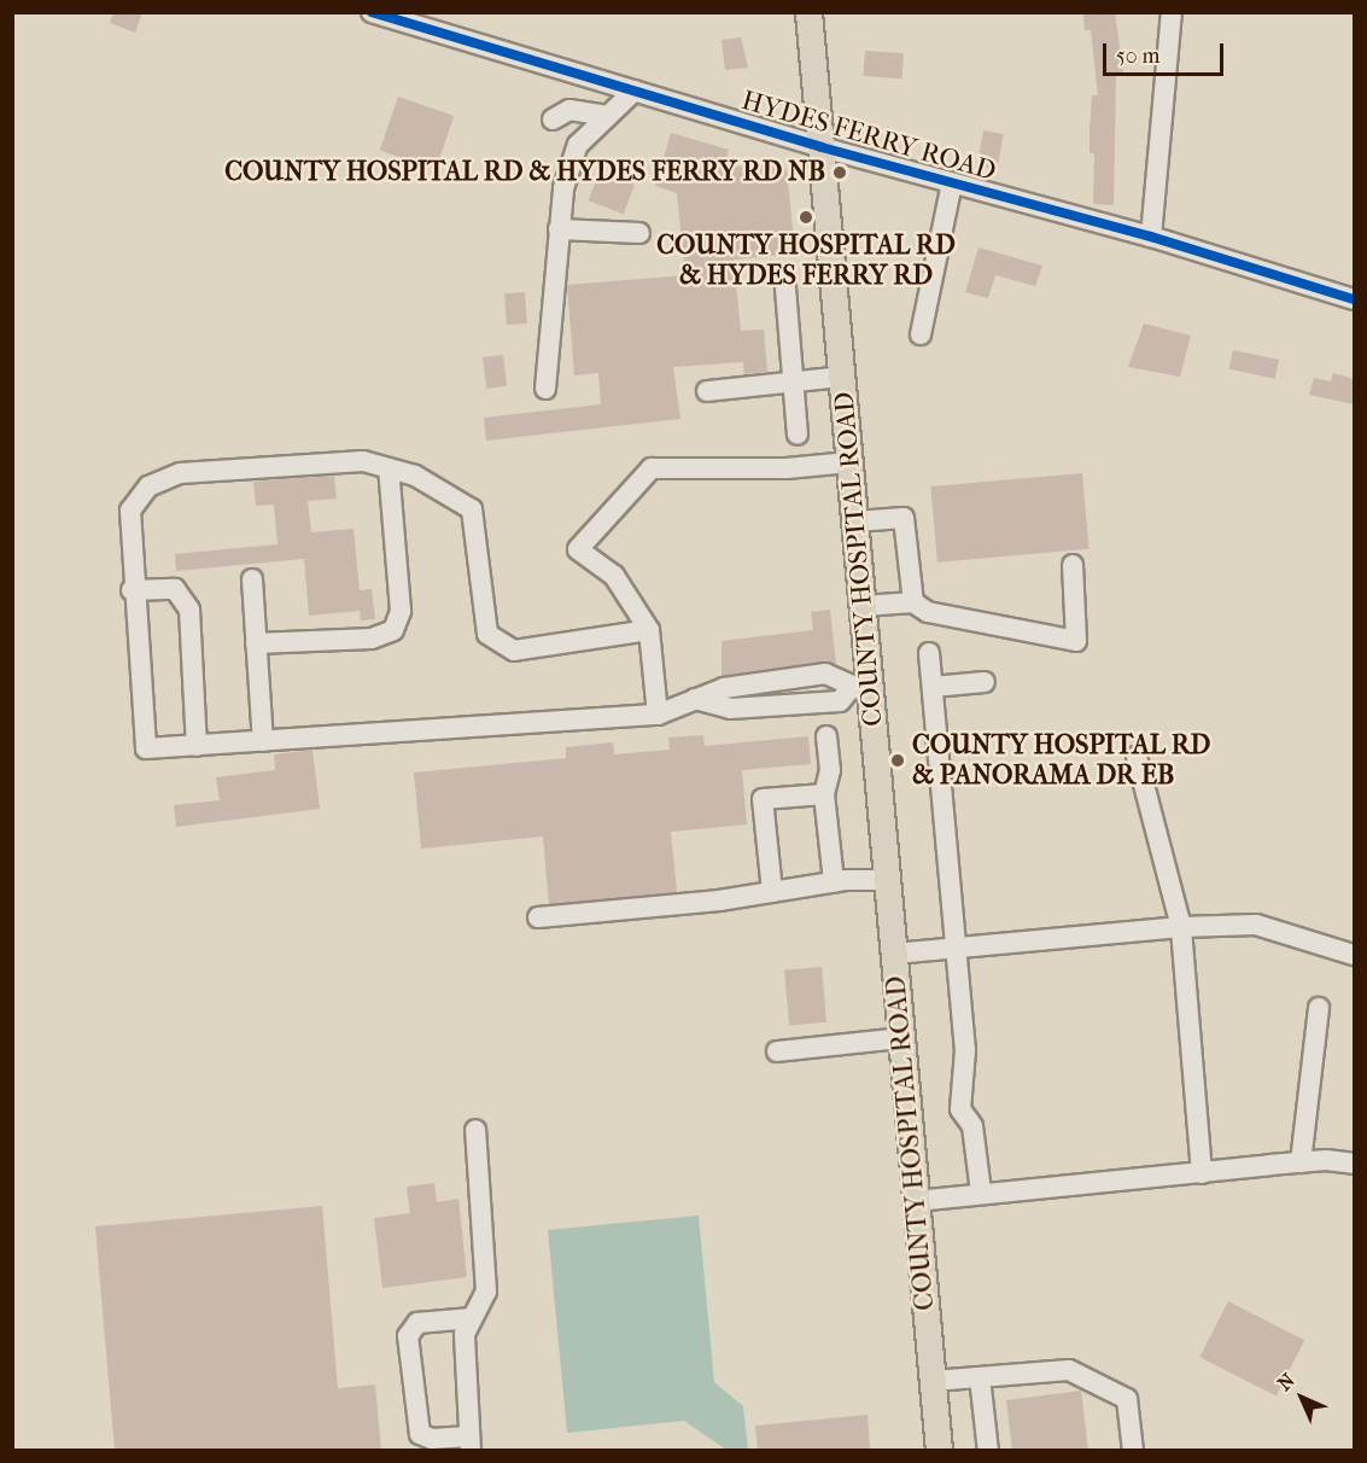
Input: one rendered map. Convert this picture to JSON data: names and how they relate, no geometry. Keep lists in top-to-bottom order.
{
  "streets": {
    "main road": ["COUNTY HOSPITAL ROAD"],
    "street": ["HYDES FERRY ROAD"]
  },
  "crossings": [
    ["HYDES FERRY ROAD", "COUNTY HOSPITAL ROAD"]
  ],
  "places": ["COUNTY HOSPITAL RD & HYDES FERRY RD NB", "COUNTY HOSPITAL RD & HYDES FERRY RD", "COUNTY HOSPITAL RD & PANORAMA DR EB"],
  "scale_bar": "50 m",
  "north": "top left"
}
